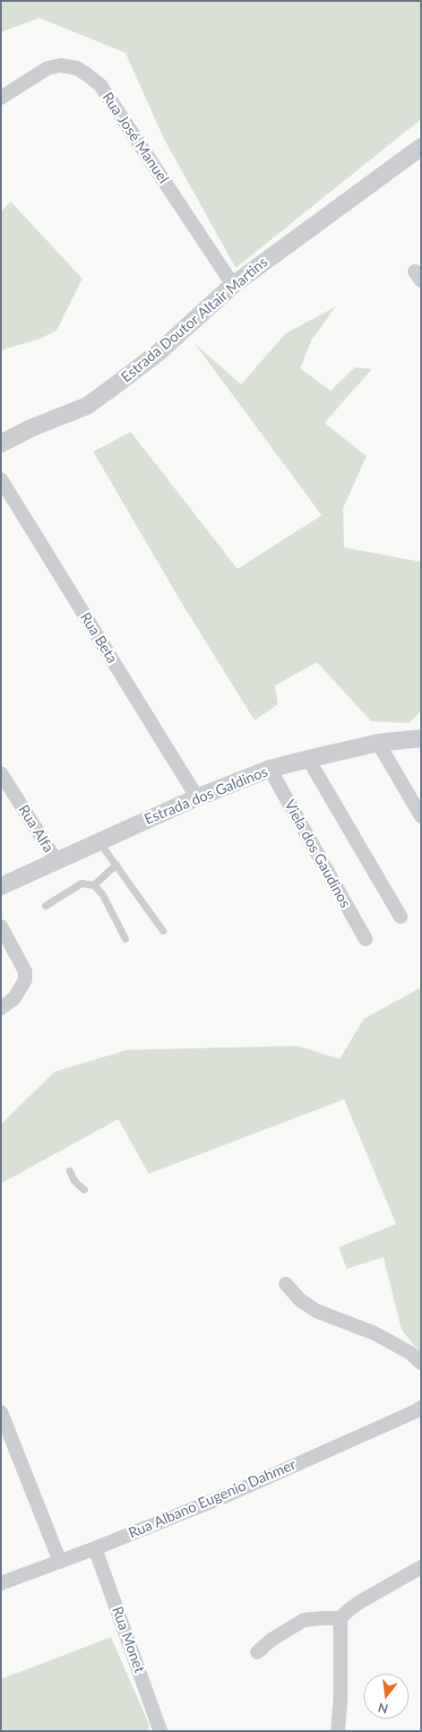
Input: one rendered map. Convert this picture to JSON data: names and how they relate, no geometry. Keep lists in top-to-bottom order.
{
  "streets": {
    "street": [
      "Rua José Manuel",
      "Estrada Doutor Altair Martins",
      "Rua Beta",
      "Estrada dos Galdinos",
      "Rua Alfa",
      "Viela dos Gaudinos",
      "Rua Albano Eugenio Dahmer",
      "Rua Monet"
    ]
  },
  "crossings": [
    ["Rua José Manuel", "Estrada Doutor Altair Martins"],
    ["Rua Beta", "Estrada dos Galdinos"],
    ["Estrada dos Galdinos", "Rua Alfa"],
    ["Estrada dos Galdinos", "Viela dos Gaudinos"],
    ["Rua Albano Eugenio Dahmer", "Rua Monet"]
  ],
  "north": "bottom"
}
